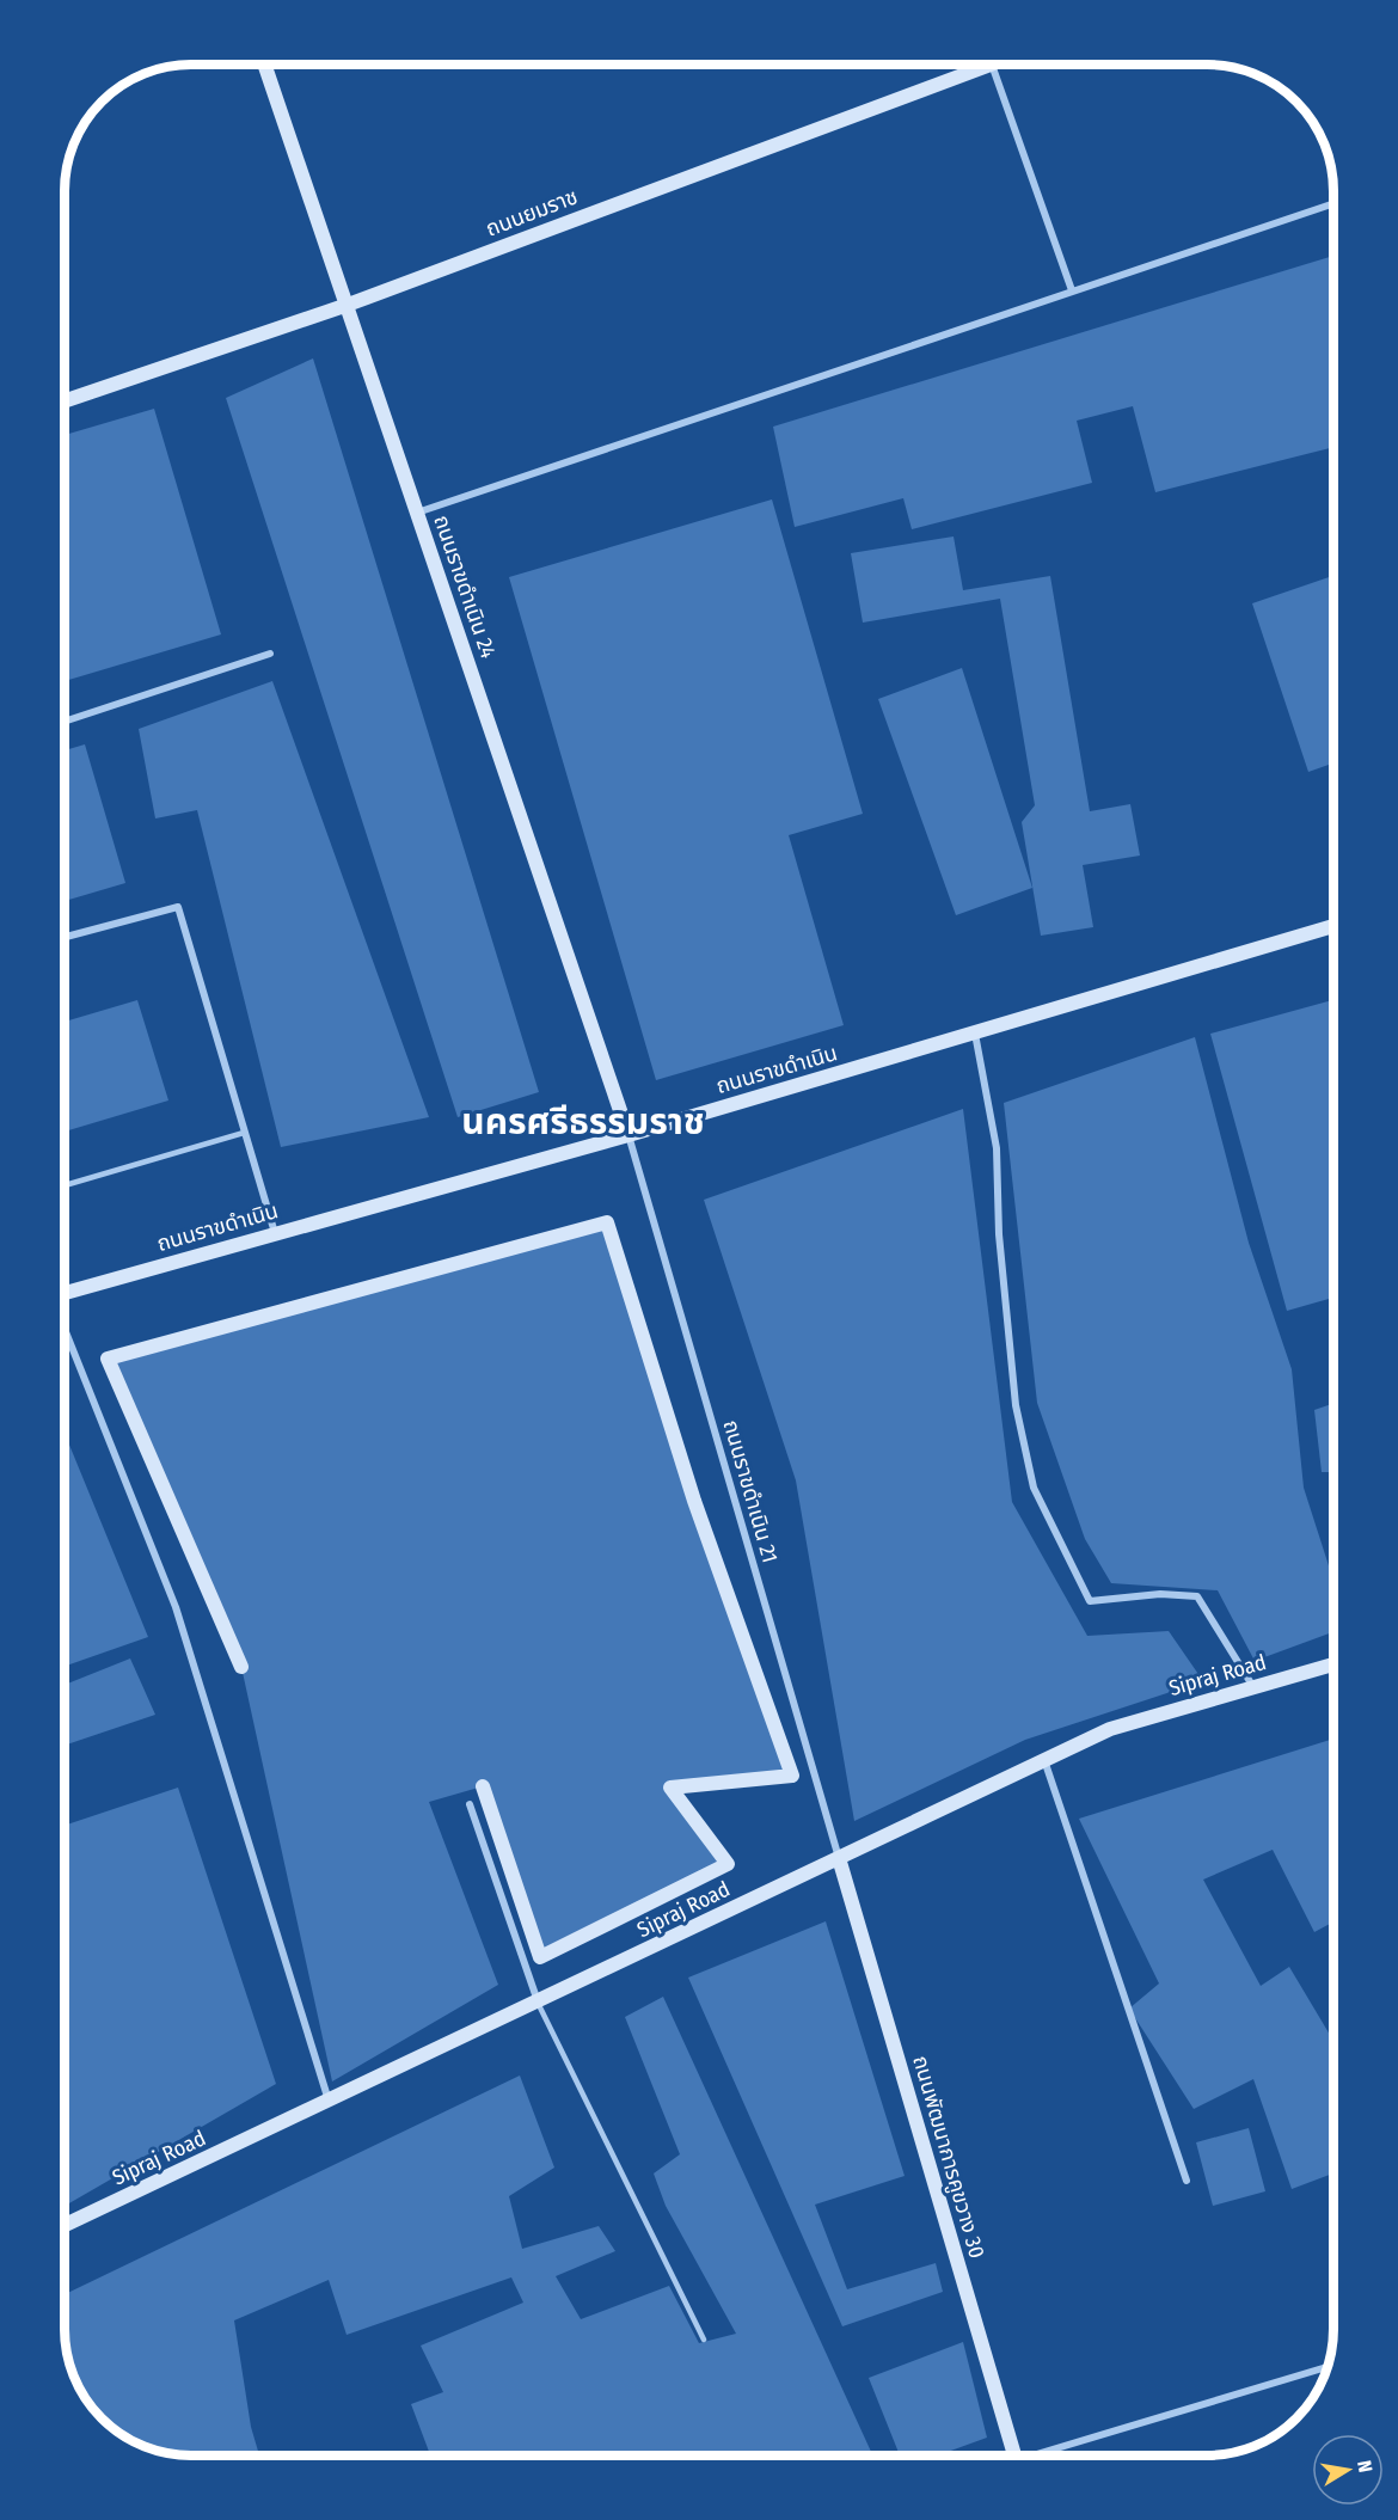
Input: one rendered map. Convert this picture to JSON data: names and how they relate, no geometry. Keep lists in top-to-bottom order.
{
  "streets": {
    "street": [
      "ถนนยมราช",
      "ถนนราขดำเนิน 24",
      "ถนนราขดำเนิน",
      "ถนนราขดำเนิน 21",
      "Sipraj Road",
      "ถนนพัฒนาการคูขวาง 30"
    ]
  },
  "crossings": [
    ["ถนนยมราช", "ถนนราขดำเนิน 24"],
    ["ถนนราขดำเนิน 24", "ถนนราขดำเนิน"],
    ["ถนนราขดำเนิน 24", "ถนนราขดำเนิน 21"],
    ["ถนนราขดำเนิน", "ถนนราขดำเนิน 21"],
    ["ถนนราขดำเนิน 21", "Sipraj Road"],
    ["ถนนราขดำเนิน 21", "ถนนพัฒนาการคูขวาง 30"],
    ["Sipraj Road", "ถนนพัฒนาการคูขวาง 30"]
  ],
  "districts": ["นครศรีธรรมราช"],
  "north": "right"
}
